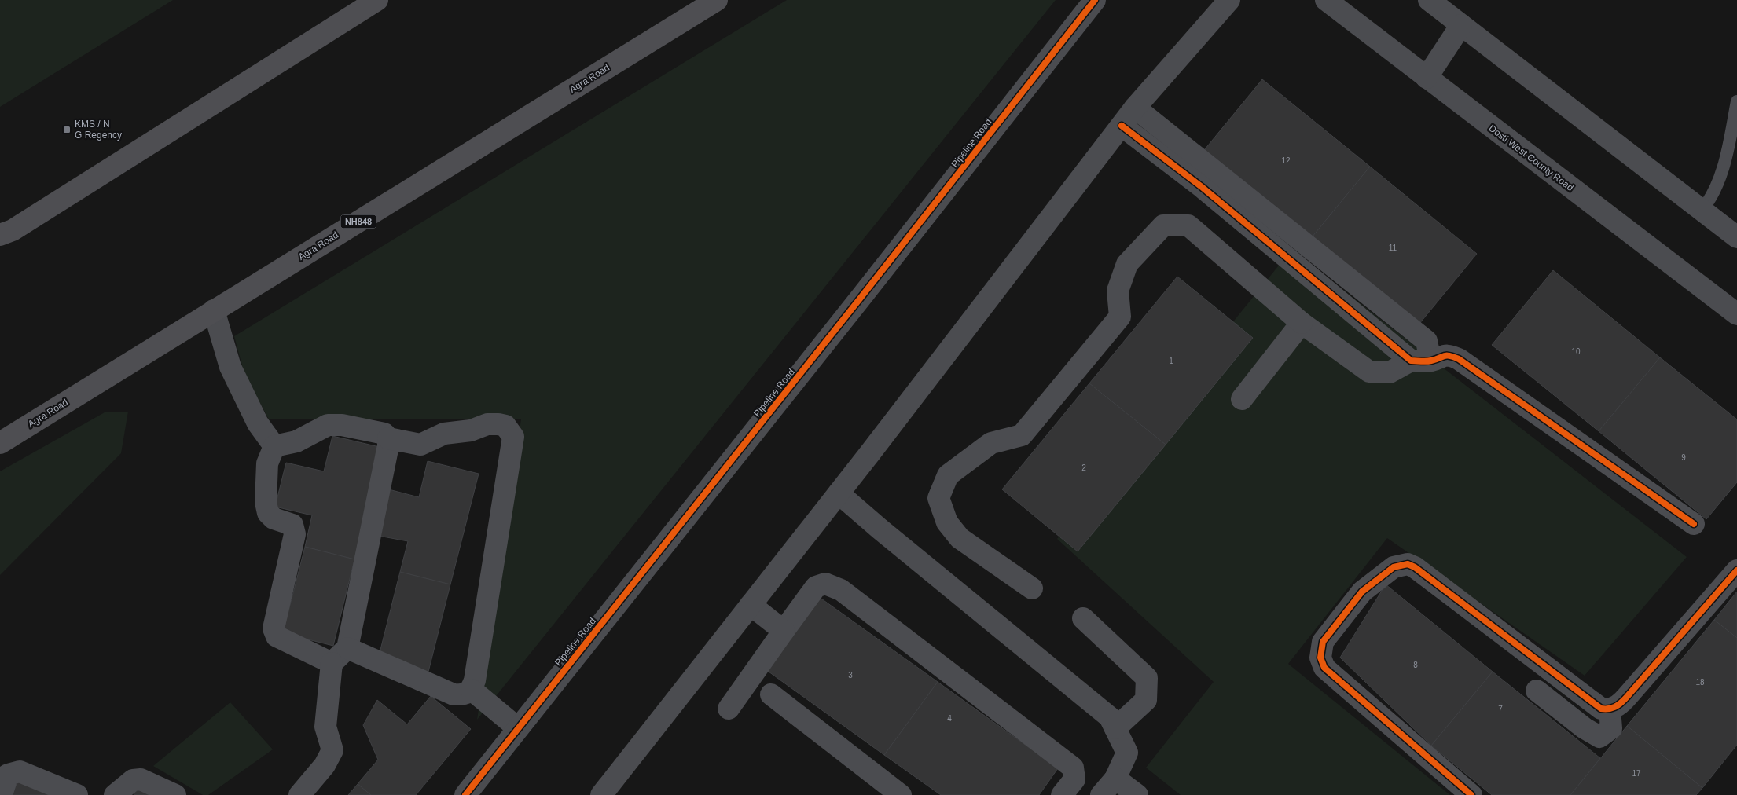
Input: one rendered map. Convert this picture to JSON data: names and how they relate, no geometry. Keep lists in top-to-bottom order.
{
  "streets": {
    "highway": ["Agra Road", "NH848"],
    "street": ["Pipeline Road", "Dosti West County Road"]
  },
  "places": {
    "transit": ["KMS / N G Regency"]
  },
  "house_numbers": [
    "12",
    "11",
    "10",
    "1",
    "9",
    "2",
    "8",
    "3",
    "18",
    "7",
    "4",
    "17"
  ]
}
